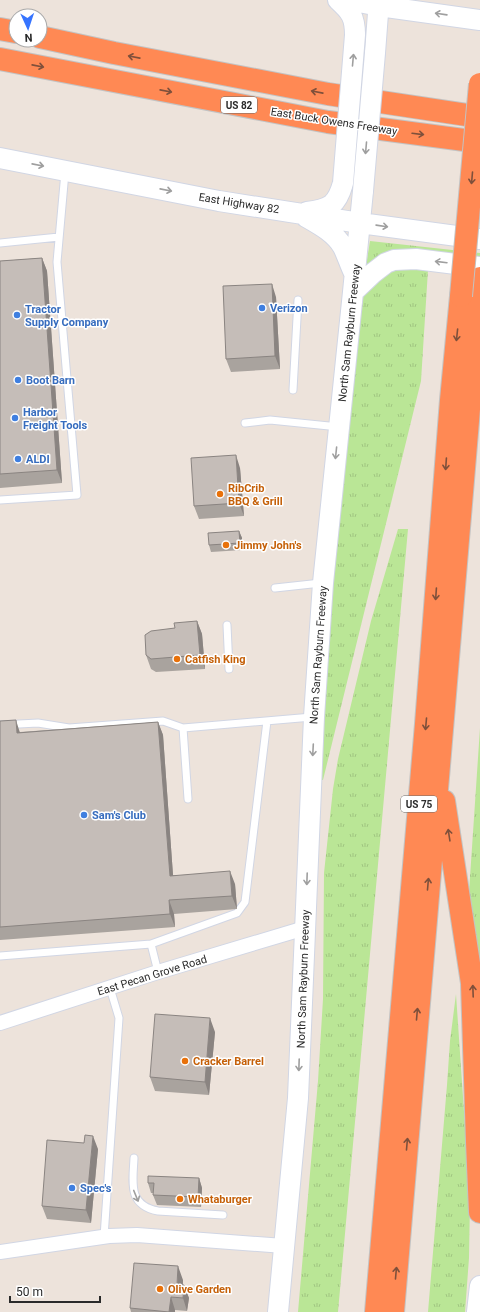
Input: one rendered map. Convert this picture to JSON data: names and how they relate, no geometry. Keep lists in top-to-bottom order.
{
  "streets": {
    "highway": ["US 82", "East Buck Owens Freeway", "US 75"],
    "main road": ["East Highway 82", "North Sam Rayburn Freeway"],
    "street": ["East Pecan Grove Road"]
  },
  "crossings": [
    ["East Highway 82", "North Sam Rayburn Freeway"],
    ["North Sam Rayburn Freeway", "East Pecan Grove Road"]
  ],
  "one_way": ["North Sam Rayburn Freeway"],
  "places": [
    "Verizon",
    "Tractor Supply Company",
    "Boot Barn",
    "Harbor Freight Tools",
    "ALDI",
    "RibCrib BBQ & Grill",
    "Jimmy John's",
    "Catfish King",
    "Sam's Club",
    "Cracker Barrel",
    "Spec's",
    "Whataburger",
    "Olive Garden"
  ],
  "scale_bar": "50 m",
  "north": "bottom"
}
